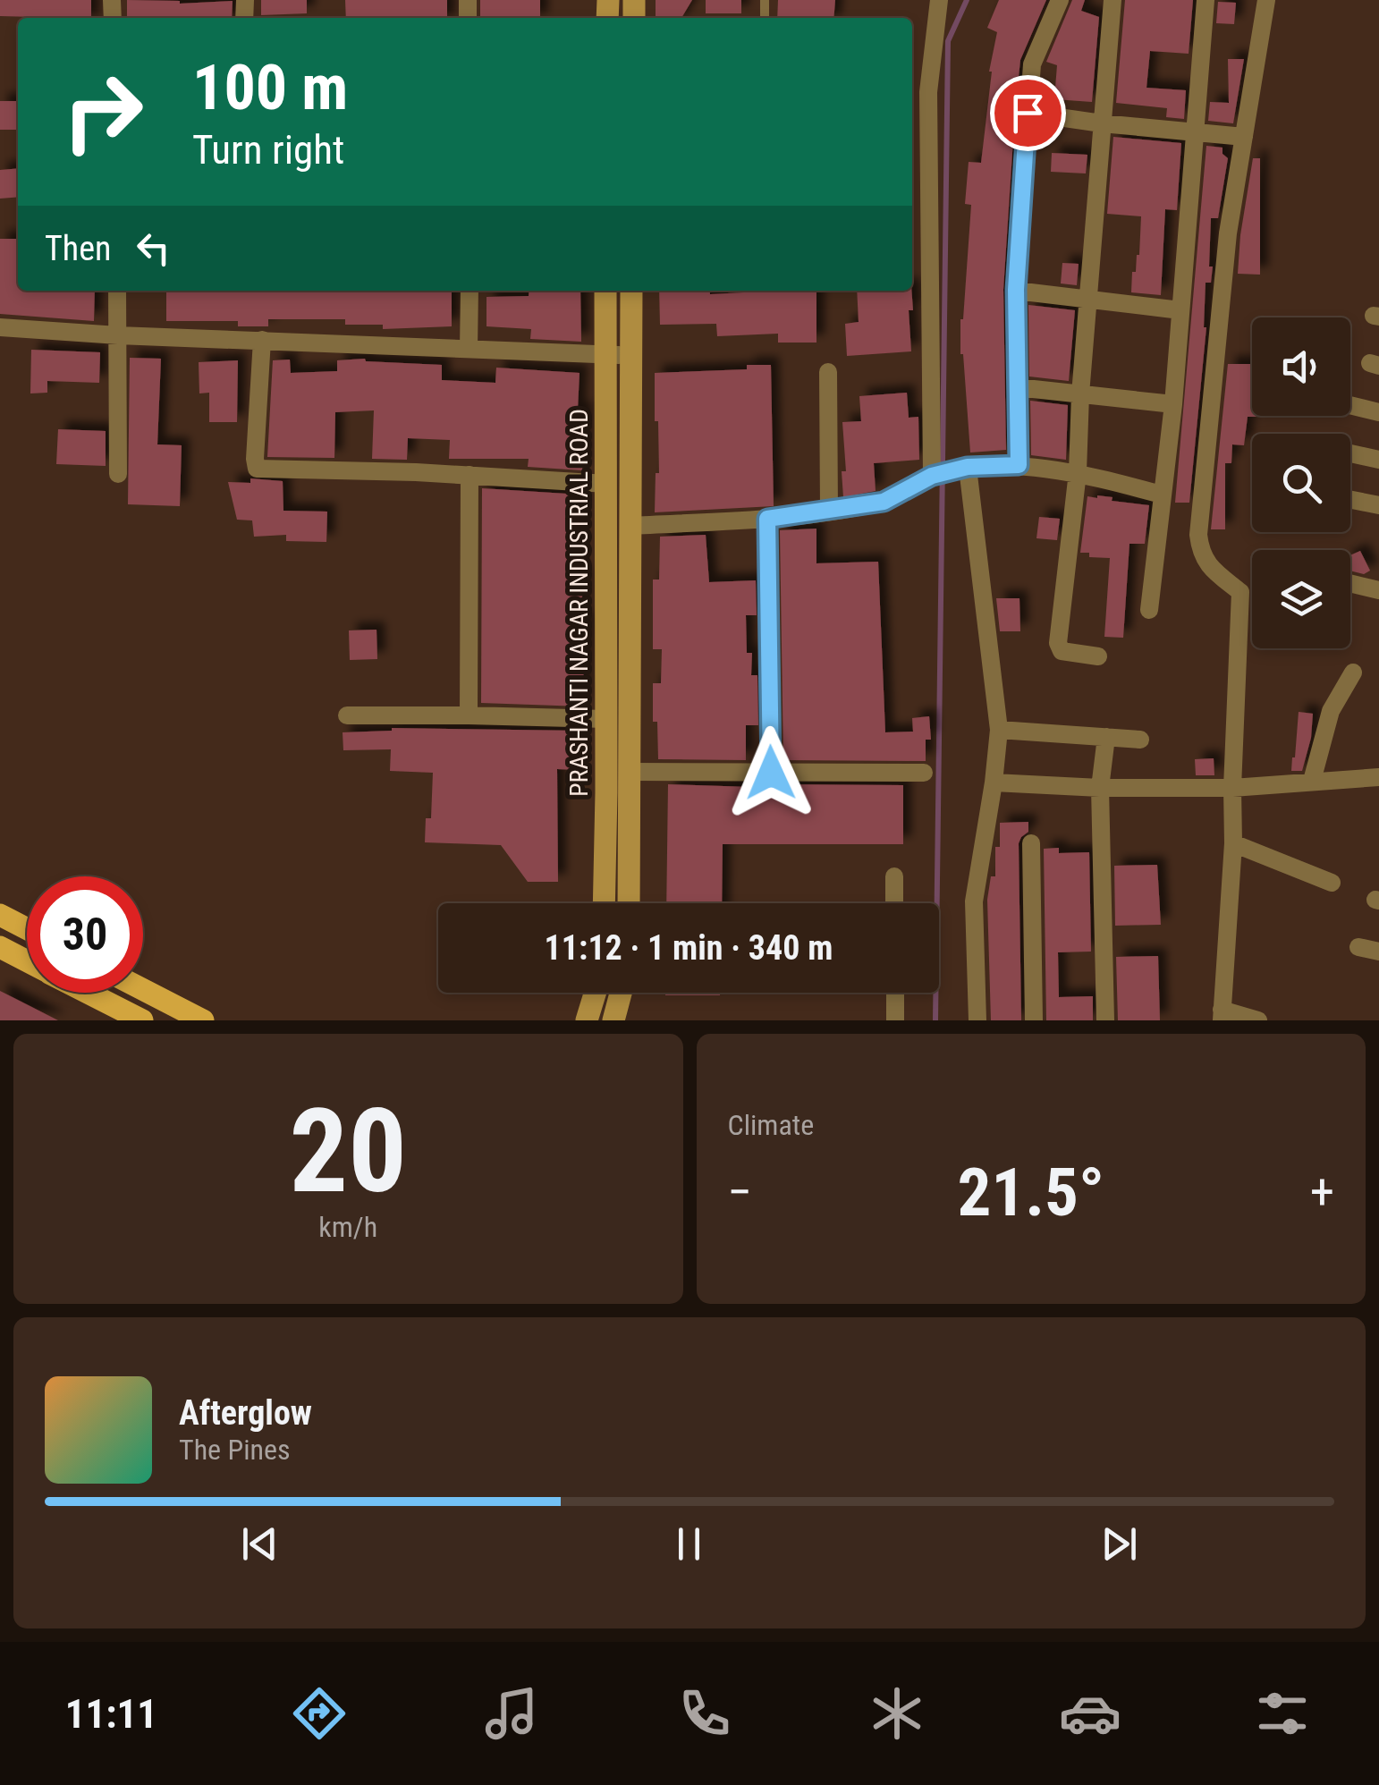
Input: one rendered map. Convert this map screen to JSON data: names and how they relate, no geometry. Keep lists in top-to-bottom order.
{
  "streets": {
    "street": ["PRASHANTI NAGAR INDUSTRIAL ROAD"]
  },
  "page": {
    "turn": ["100 m", "Turn right"],
    "then": "Then",
    "limit": "30",
    "trip": "11:12 · 1 min · 340 m",
    "tile": [
      ["20", "km/h"],
      "Climate"
    ],
    "heat": ["−", "21.5°", "+"],
    "song": ["Afterglow", "The Pines"],
    "tabs": "11:11"
  }
}
